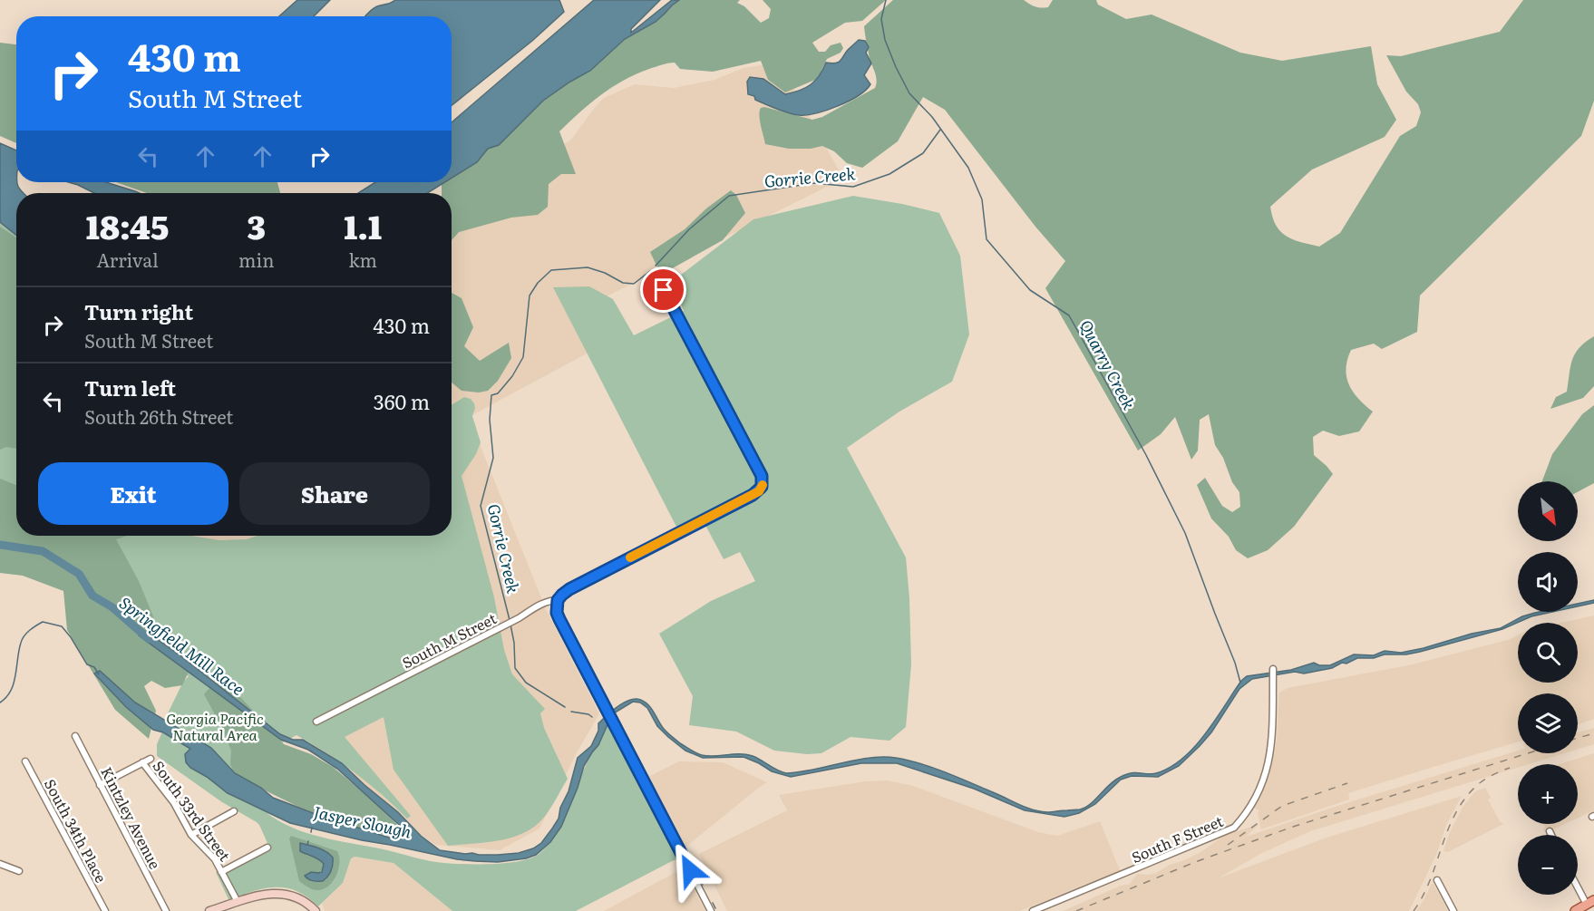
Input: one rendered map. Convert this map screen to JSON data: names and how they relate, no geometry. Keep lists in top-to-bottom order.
{
  "streets": {
    "street": [
      "South M Street",
      "South 33rd Street",
      "Kintzley Avenue",
      "South 34th Place",
      "South F Street"
    ]
  },
  "water": [
    "Gorrie Creek",
    "Quarry Creek",
    "Springfield Mill Race",
    "Jasper Slough"
  ],
  "parks": ["Georgia Pacific Natural Area"],
  "north": "bottom right",
  "page": {
    "turn": ["430 m", "South M Street"],
    "eta": [
      "18:45",
      "Arrival",
      "3",
      "min",
      "1.1",
      "km"
    ],
    "list": [
      {
        "name": "Turn right",
        "note": "South M Street",
        "value": "430 m"
      },
      {
        "name": "Turn left",
        "note": "South 26th Street",
        "value": "360 m"
      }
    ],
    "buttons": ["Exit", "Share"],
    "map_buttons": ["+", "−"]
  }
}
